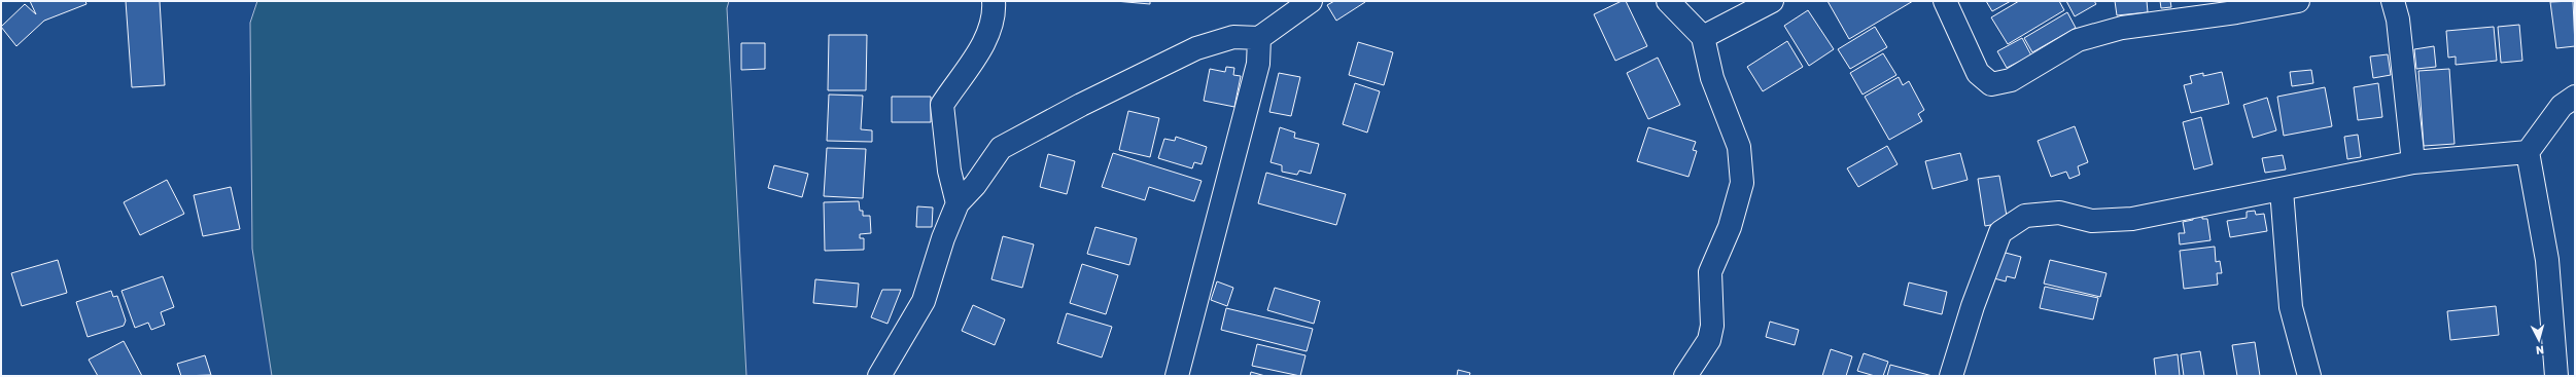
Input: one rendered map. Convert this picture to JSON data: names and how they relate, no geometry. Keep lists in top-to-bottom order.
{
  "north": "bottom"
}
